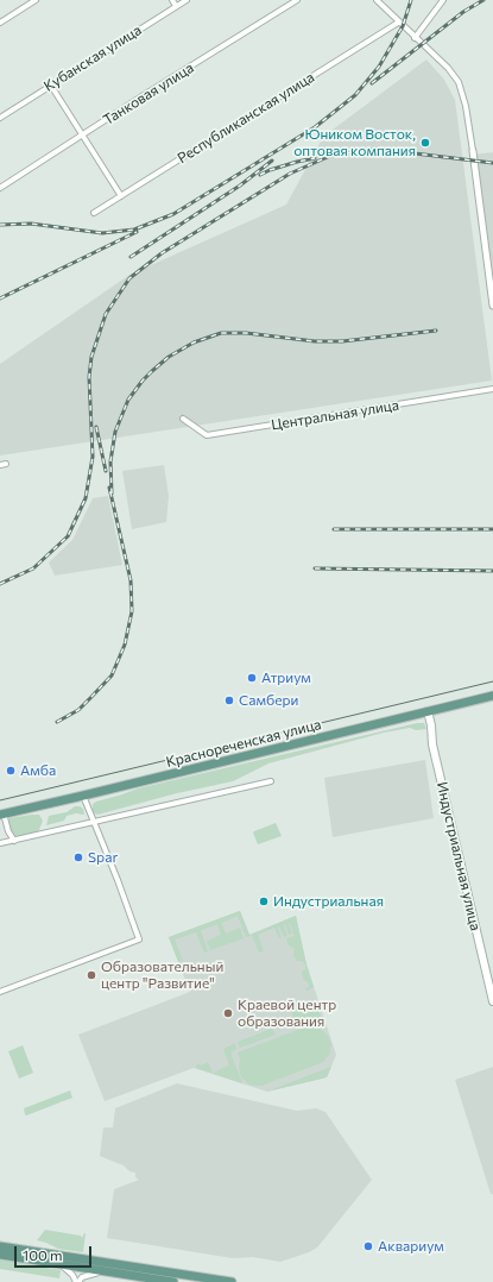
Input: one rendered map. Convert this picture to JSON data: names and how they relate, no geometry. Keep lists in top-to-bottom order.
{
  "streets": {
    "main road": ["Краснореченская улица", "Индустриальная улица"],
    "street": [
      "Кубанская улица",
      "Танковая улица",
      "Республиканская улица",
      "Центральная улица"
    ]
  },
  "crossings": [
    ["Краснореченская улица", "Индустриальная улица"]
  ],
  "places": [
    "Юником Восток, оптовая компания",
    "Атриум",
    "Самбери",
    "Амба",
    "Spar",
    "Индустриальная",
    "Образовательный центр \"Развитие\"",
    "Краевой центр образования",
    "Аквариум"
  ],
  "scale_bar": "100 m"
}
